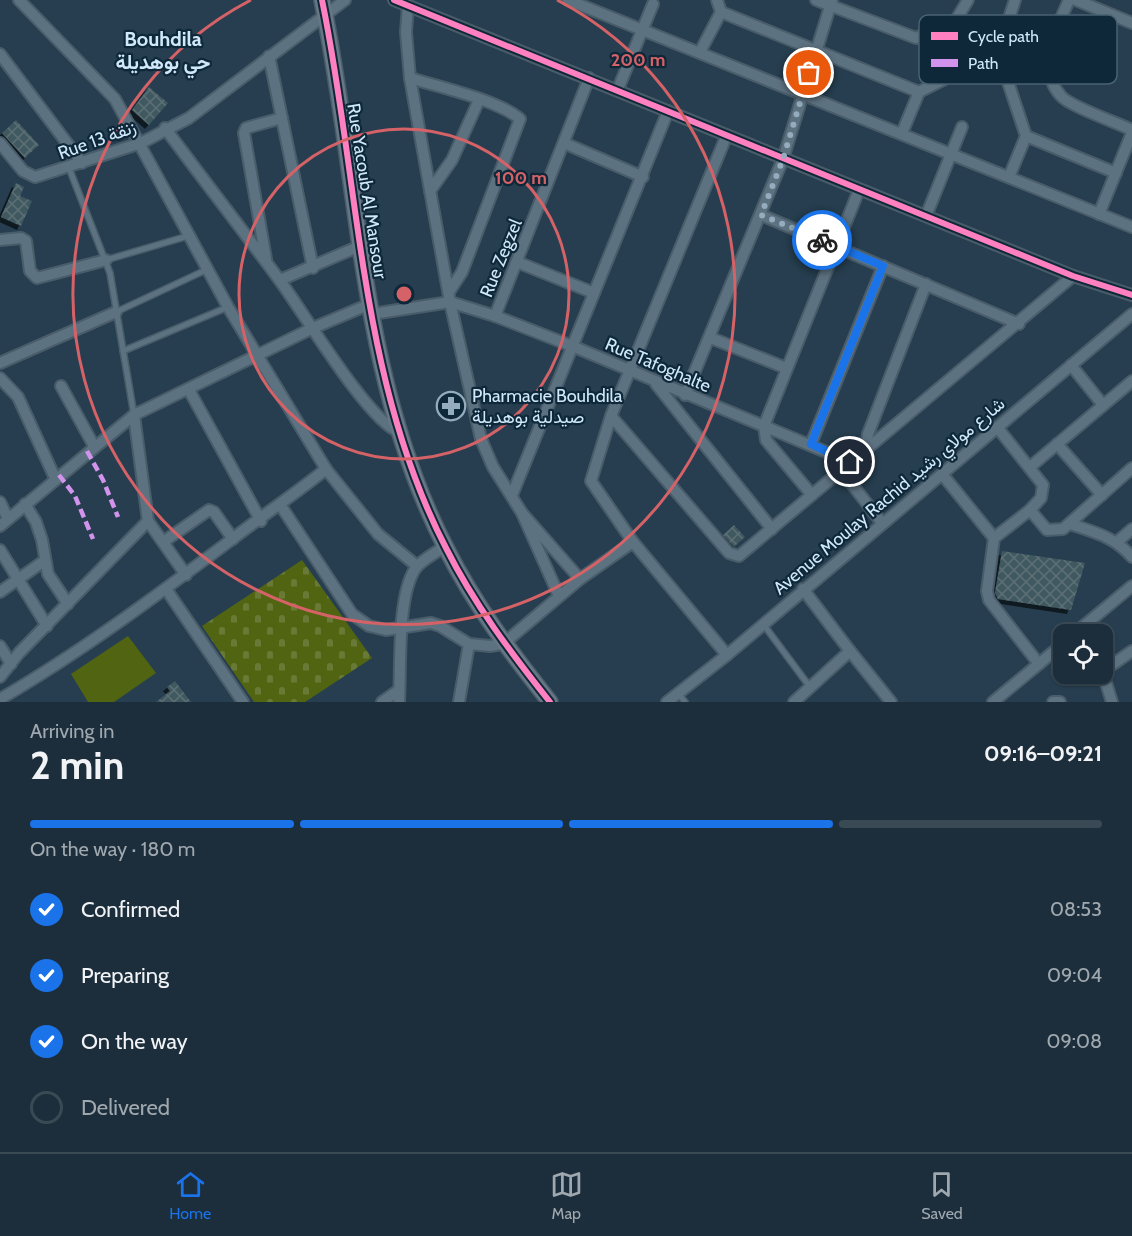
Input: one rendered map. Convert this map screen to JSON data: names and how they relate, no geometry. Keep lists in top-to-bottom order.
{
  "streets": {
    "street": [
      "Rue 13 زنقة",
      "Rue Yacoub Al Mansour",
      "Rue Zegzel",
      "Rue Tafoghalte",
      "Avenue Moulay Rachid شارع مولاي رشيد"
    ]
  },
  "crossings": [
    ["Rue 13 زنقة", "Rue Yacoub Al Mansour"],
    ["Rue Zegzel", "Rue Tafoghalte"]
  ],
  "districts": ["Bouhdila حي بوهديلة"],
  "places": {
    "pharmacy": ["Pharmacie Bouhdila صيدلية بوهديلة"]
  },
  "legend": ["Cycle path", "Path"],
  "page": {
    "heading": ["2 min", "Arriving in", "09:16–09:21"],
    "bar": "On the way · 180 m",
    "list": [
      ["Confirmed", "08:53"],
      ["Preparing", "09:04"],
      ["On the way", "09:08"],
      "Delivered"
    ],
    "tabs": ["Home", "Map", "Saved"]
  },
  "rings": ["200 m", "100 m"]
}
